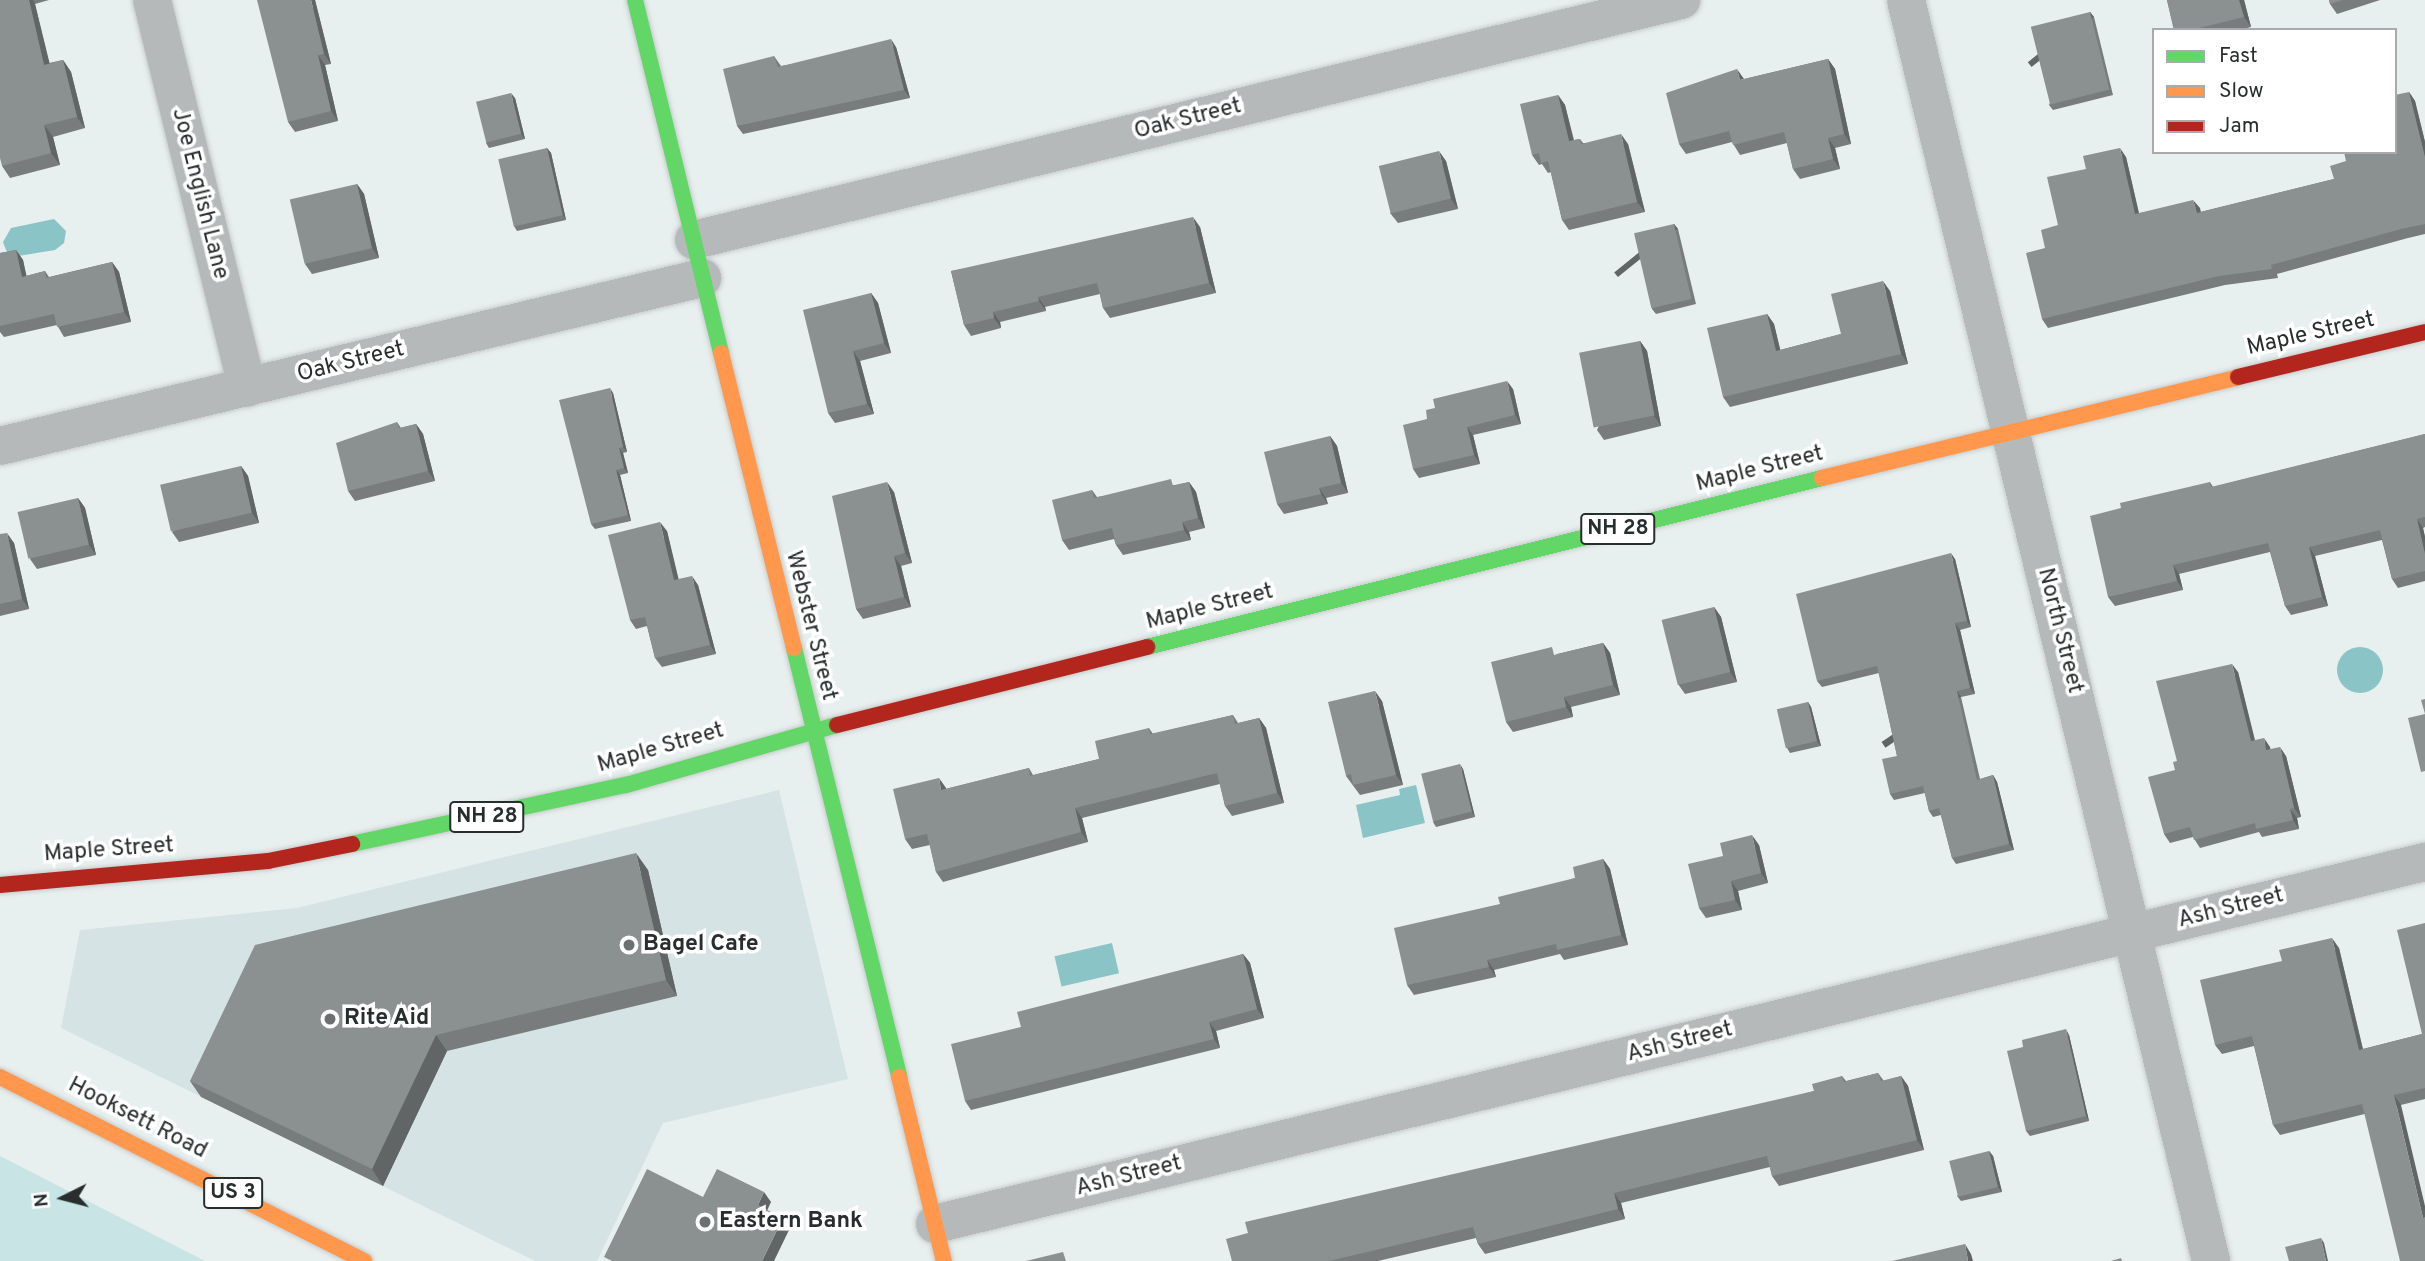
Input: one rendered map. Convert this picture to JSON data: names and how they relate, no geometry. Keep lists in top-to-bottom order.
{
  "streets": {
    "main road": [
      "Maple Street",
      "NH 28",
      "Webster Street",
      "Hooksett Road",
      "US 3"
    ],
    "street": [
      "Oak Street",
      "Joe English Lane",
      "North Street",
      "Ash Street"
    ]
  },
  "crossings": [
    ["Oak Street", "Joe English Lane"],
    ["Oak Street", "Webster Street"],
    ["Maple Street", "Webster Street"],
    ["Maple Street", "North Street"],
    ["Webster Street", "Ash Street"],
    ["North Street", "Ash Street"]
  ],
  "places": ["Bagel Cafe", "Rite Aid", "Eastern Bank"],
  "legend": ["Fast", "Slow", "Jam"],
  "north": "left"
}
